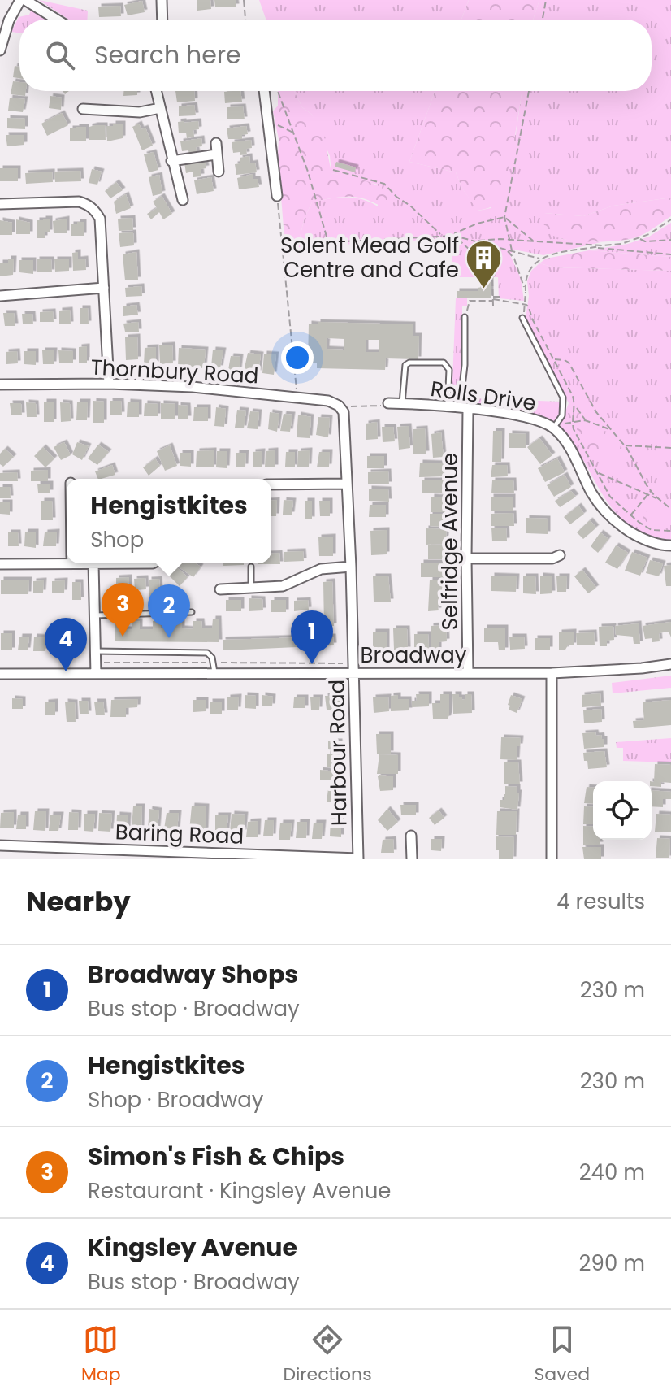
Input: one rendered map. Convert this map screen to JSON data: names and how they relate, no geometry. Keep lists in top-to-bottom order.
{
  "streets": {
    "street": [
      "Thornbury Road",
      "Rolls Drive",
      "Selfridge Avenue",
      "Broadway",
      "Harbour Road",
      "Baring Road"
    ]
  },
  "crossings": [
    ["Thornbury Road", "Harbour Road"],
    ["Rolls Drive", "Selfridge Avenue"],
    ["Selfridge Avenue", "Broadway"],
    ["Broadway", "Harbour Road"],
    ["Harbour Road", "Baring Road"]
  ],
  "places": {
    "building": ["Solent Mead Golf Centre and Cafe"]
  },
  "page": {
    "search": "Search here",
    "popup": ["Hengistkites", "Shop"],
    "pins": [
      "3",
      "2",
      "1",
      "4"
    ],
    "heading": ["Nearby", "4 results"],
    "list": [
      {
        "mark": "1",
        "name": "Broadway Shops",
        "note": "Bus stop · Broadway",
        "value": "230 m"
      },
      {
        "mark": "2",
        "name": "Hengistkites",
        "note": "Shop · Broadway",
        "value": "230 m"
      },
      {
        "mark": "3",
        "name": "Simon's Fish & Chips",
        "note": "Restaurant · Kingsley Avenue",
        "value": "240 m"
      },
      {
        "mark": "4",
        "name": "Kingsley Avenue",
        "note": "Bus stop · Broadway",
        "value": "290 m"
      }
    ],
    "nav": ["Map", "Directions", "Saved"]
  }
}
